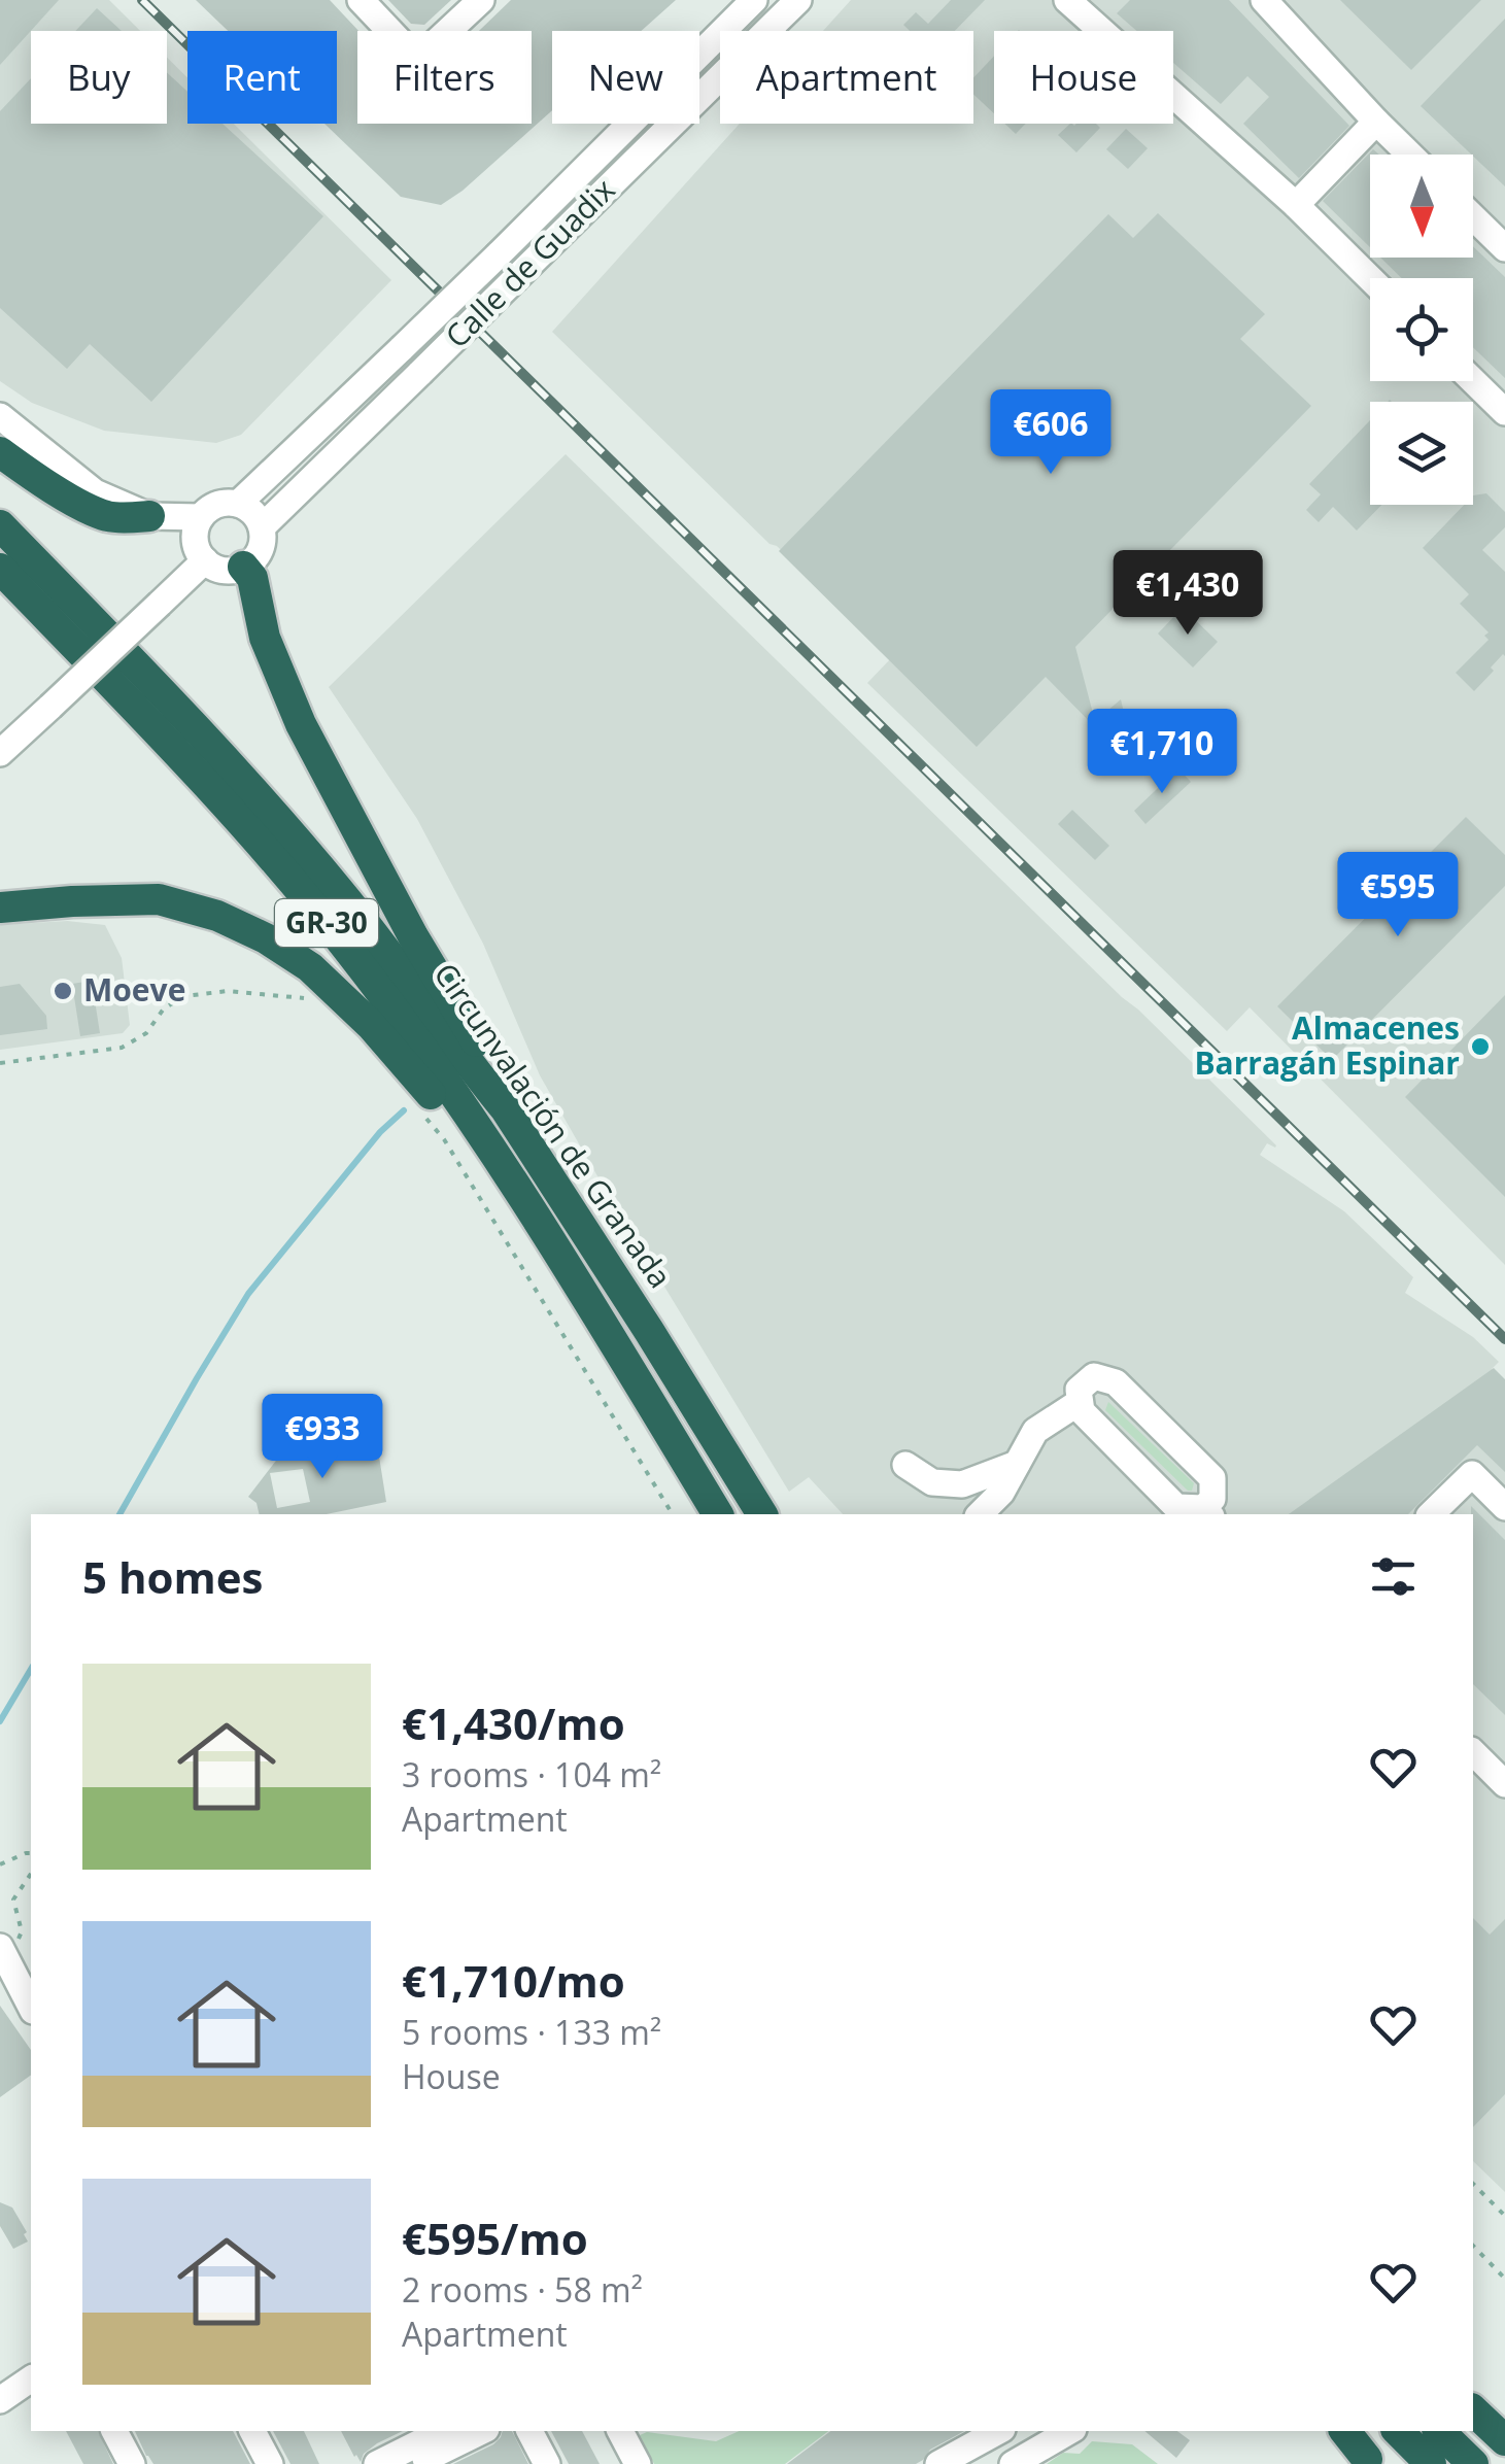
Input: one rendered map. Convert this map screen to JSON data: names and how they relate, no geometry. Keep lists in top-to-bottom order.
{
  "streets": {
    "highway": ["GR-30", "Circunvalación de Granada"],
    "street": ["Calle de Guadix"]
  },
  "places": ["Moeve", "Almacenes Barragán Espinar"],
  "north": "bottom",
  "page": {
    "chip": [
      "Buy",
      "Rent",
      "Filters",
      "New",
      "Apartment",
      "House"
    ],
    "price": [
      "€606",
      "€1,430",
      "€1,710",
      "€595",
      "€933"
    ],
    "heading": "5 homes",
    "list": [
      {
        "name": "€1,430/mo",
        "note": "3 rooms · 104 m² · Apartment"
      },
      {
        "name": "€1,710/mo",
        "note": "5 rooms · 133 m² · House"
      },
      {
        "name": "€595/mo",
        "note": "2 rooms · 58 m² · Apartment"
      }
    ]
  }
}
